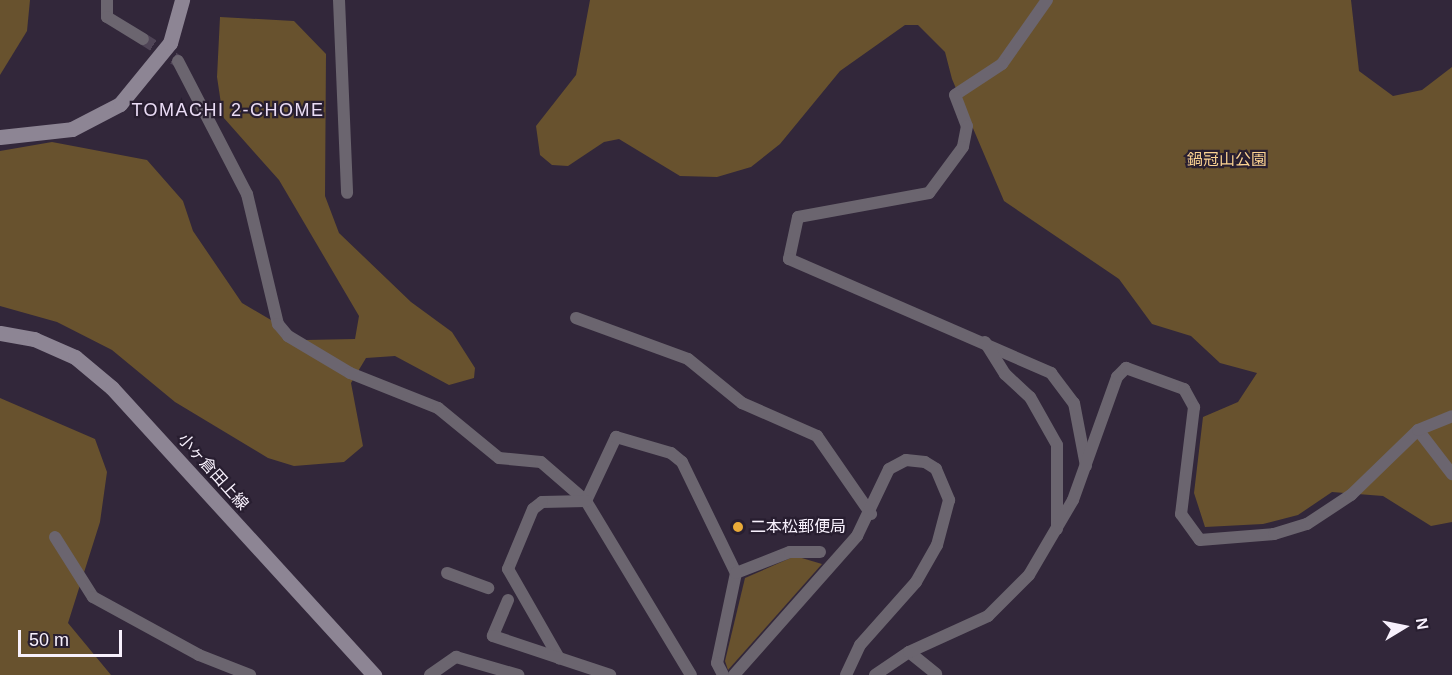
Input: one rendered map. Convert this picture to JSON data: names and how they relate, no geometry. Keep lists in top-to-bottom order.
{
  "streets": {
    "main road": ["小ヶ倉田上線"]
  },
  "districts": ["TOMACHI 2-CHOME"],
  "parks": ["鍋冠山公園"],
  "places": ["二本松郵便局"],
  "scale_bar": "50 m",
  "north": "right"
}
